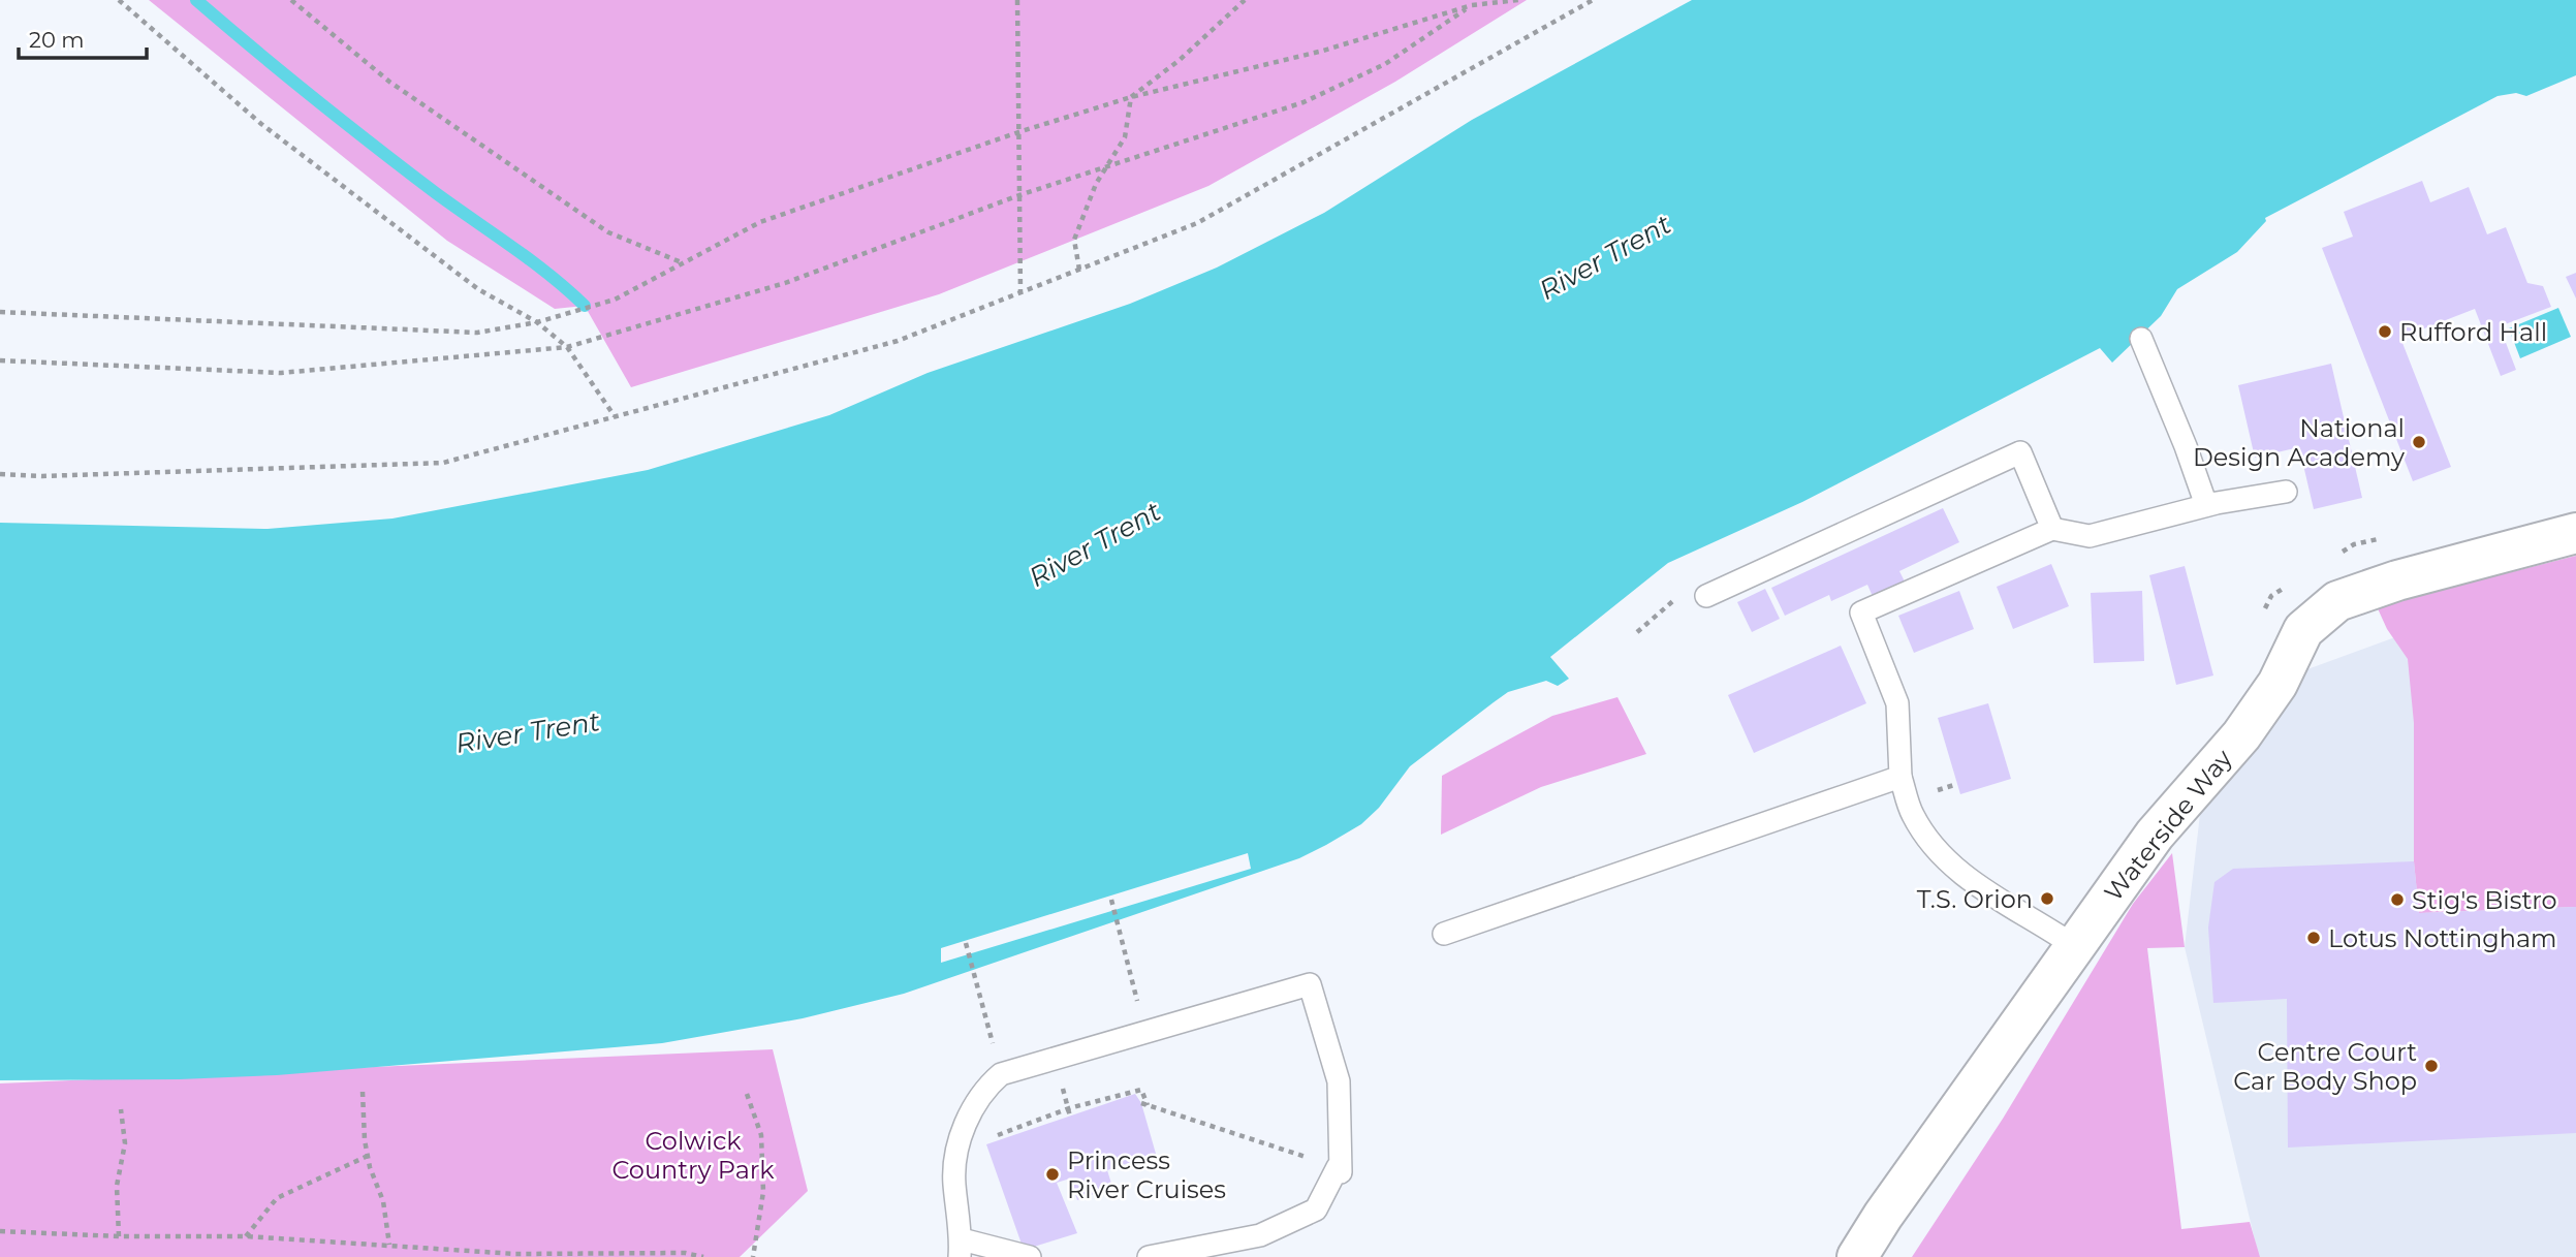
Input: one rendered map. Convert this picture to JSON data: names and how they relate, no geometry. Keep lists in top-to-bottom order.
{
  "streets": {
    "street": ["Waterside Way"]
  },
  "water": ["River Trent"],
  "parks": ["Colwick Country Park"],
  "places": [
    "Rufford Hall",
    "National Design Academy",
    "T.S. Orion",
    "Stig's Bistro",
    "Lotus Nottingham",
    "Centre Court Car Body Shop",
    "Princess River Cruises"
  ],
  "scale_bar": "20 m"
}
